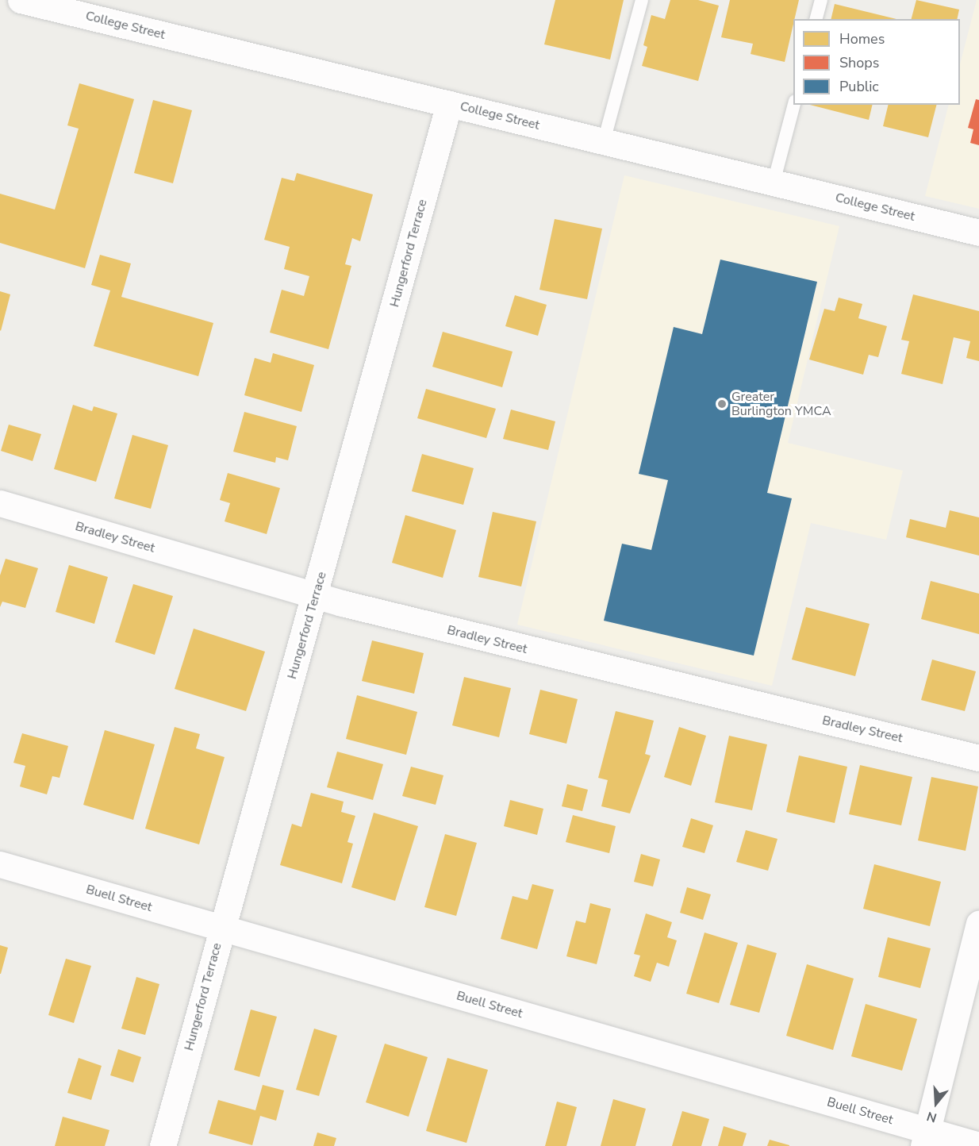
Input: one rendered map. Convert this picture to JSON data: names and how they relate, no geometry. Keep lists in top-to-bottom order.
{
  "streets": {
    "street": [
      "College Street",
      "Hungerford Terrace",
      "Bradley Street",
      "Buell Street"
    ]
  },
  "crossings": [
    ["College Street", "Hungerford Terrace"],
    ["Hungerford Terrace", "Bradley Street"],
    ["Hungerford Terrace", "Buell Street"]
  ],
  "places": ["Greater Burlington YMCA"],
  "legend": ["Homes", "Shops", "Public"],
  "north": "bottom"
}
